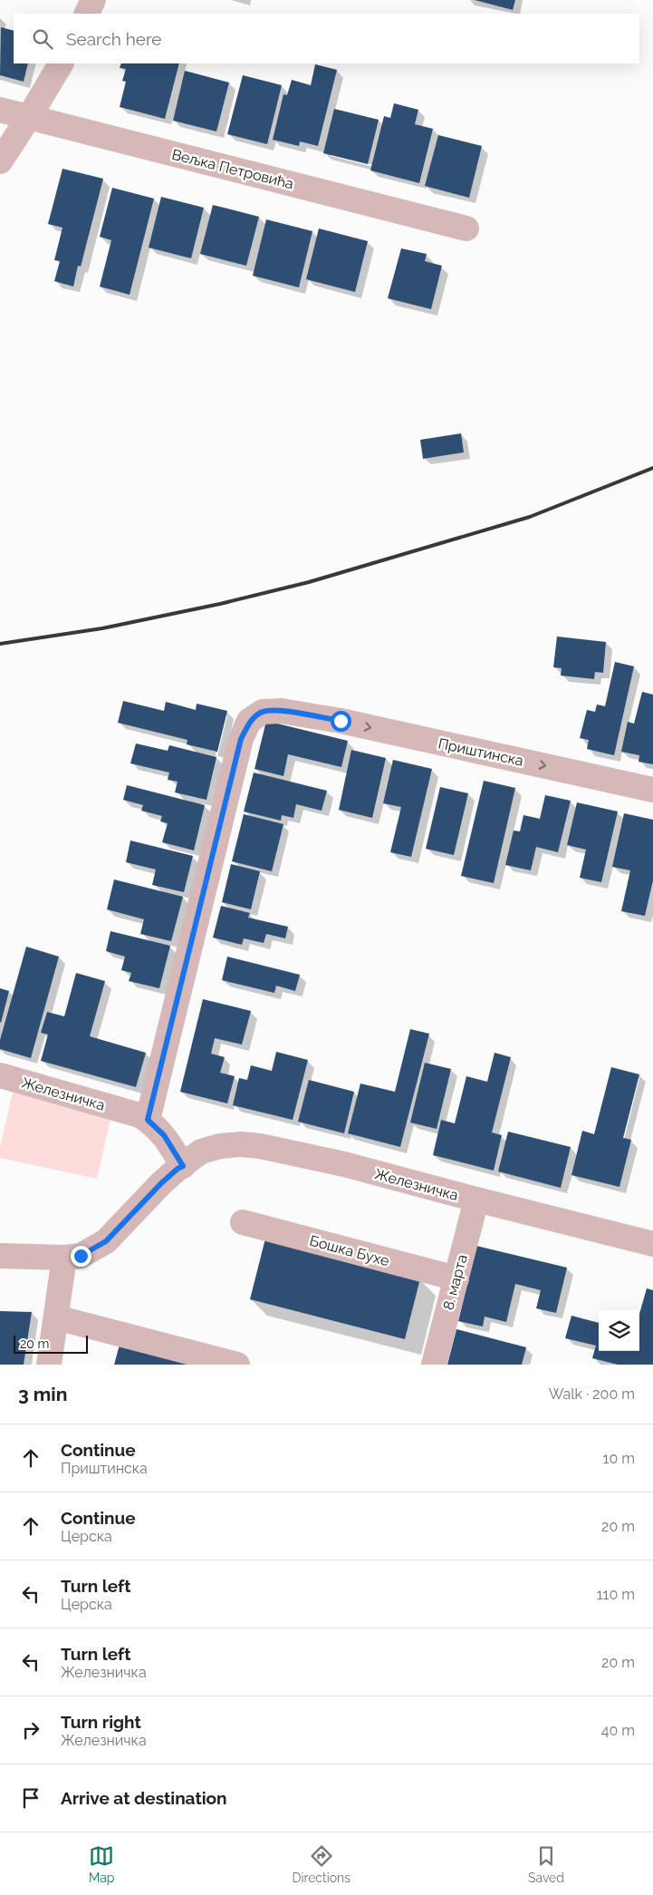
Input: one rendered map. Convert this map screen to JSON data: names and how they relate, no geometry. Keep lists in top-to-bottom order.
{
  "streets": {
    "street": [
      "Вељка Петровића",
      "Приштинска",
      "Железничка",
      "Бошка Бухе",
      "8. марта"
    ]
  },
  "crossings": [
    ["Приштинска", "Железничка"],
    ["Железничка", "8. марта"],
    ["Бошка Бухе", "8. марта"]
  ],
  "scale_bar": "20 m",
  "page": {
    "search": "Search here",
    "scale": "20 m",
    "heading": ["3 min", "Walk · 200 m"],
    "list": [
      ["Continue", "Приштинска", "10 m"],
      ["Continue", "Церска", "20 m"],
      ["Turn left", "Церска", "110 m"],
      ["Turn left", "Железничка", "20 m"],
      ["Turn right", "Железничка", "40 m"],
      "Arrive at destination"
    ],
    "nav": ["Map", "Directions", "Saved"]
  }
}
